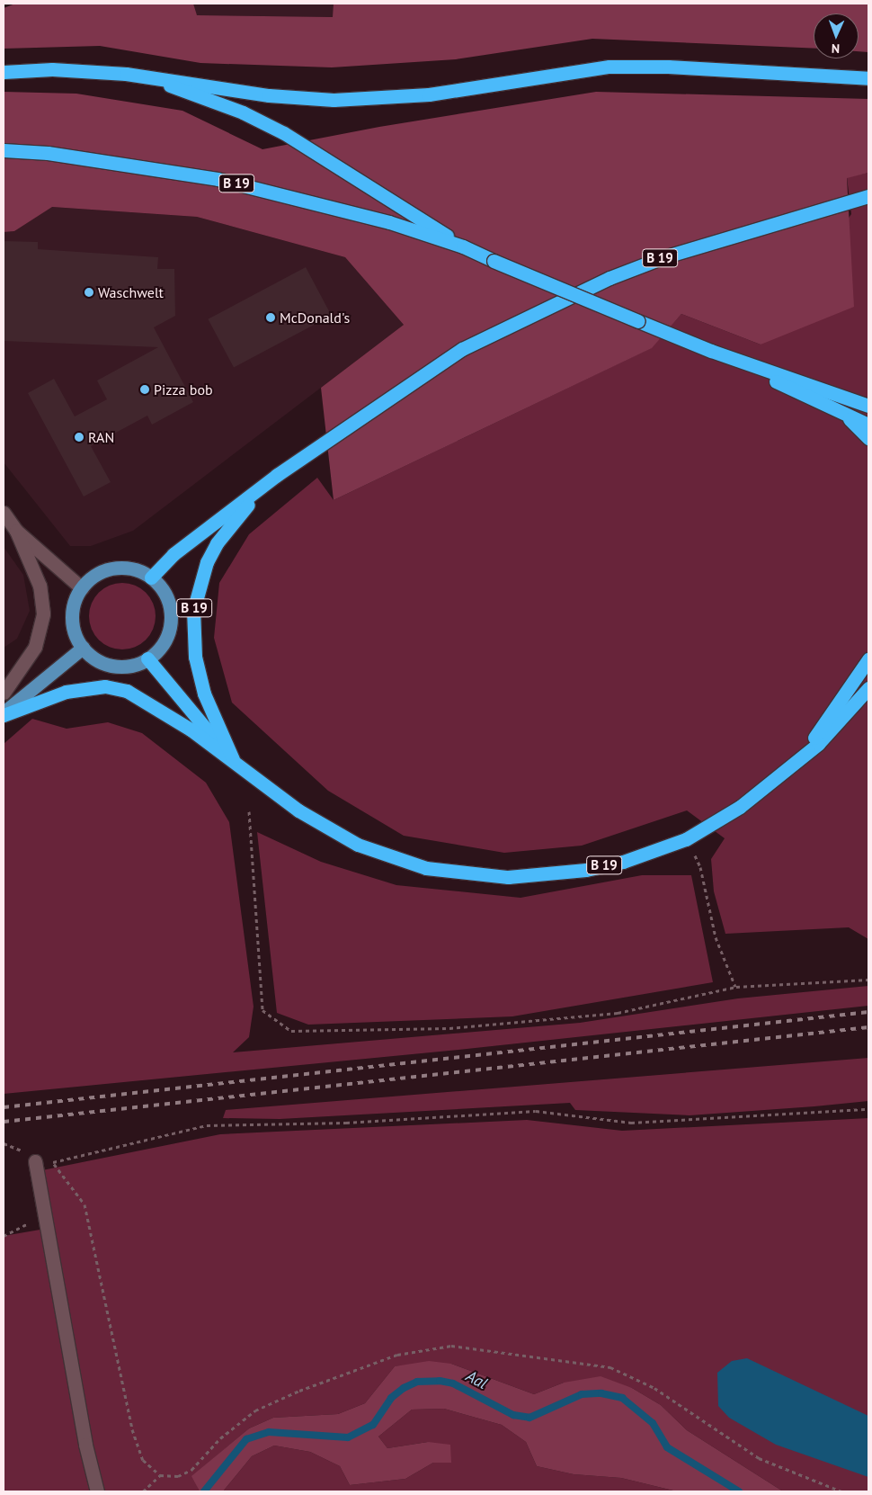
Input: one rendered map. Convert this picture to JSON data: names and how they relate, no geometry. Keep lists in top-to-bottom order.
{
  "streets": {
    "highway": ["B 19"]
  },
  "water": ["Aal"],
  "places": [
    "Waschwelt",
    "McDonald's",
    "Pizza bob",
    "RAN"
  ],
  "north": "bottom"
}
